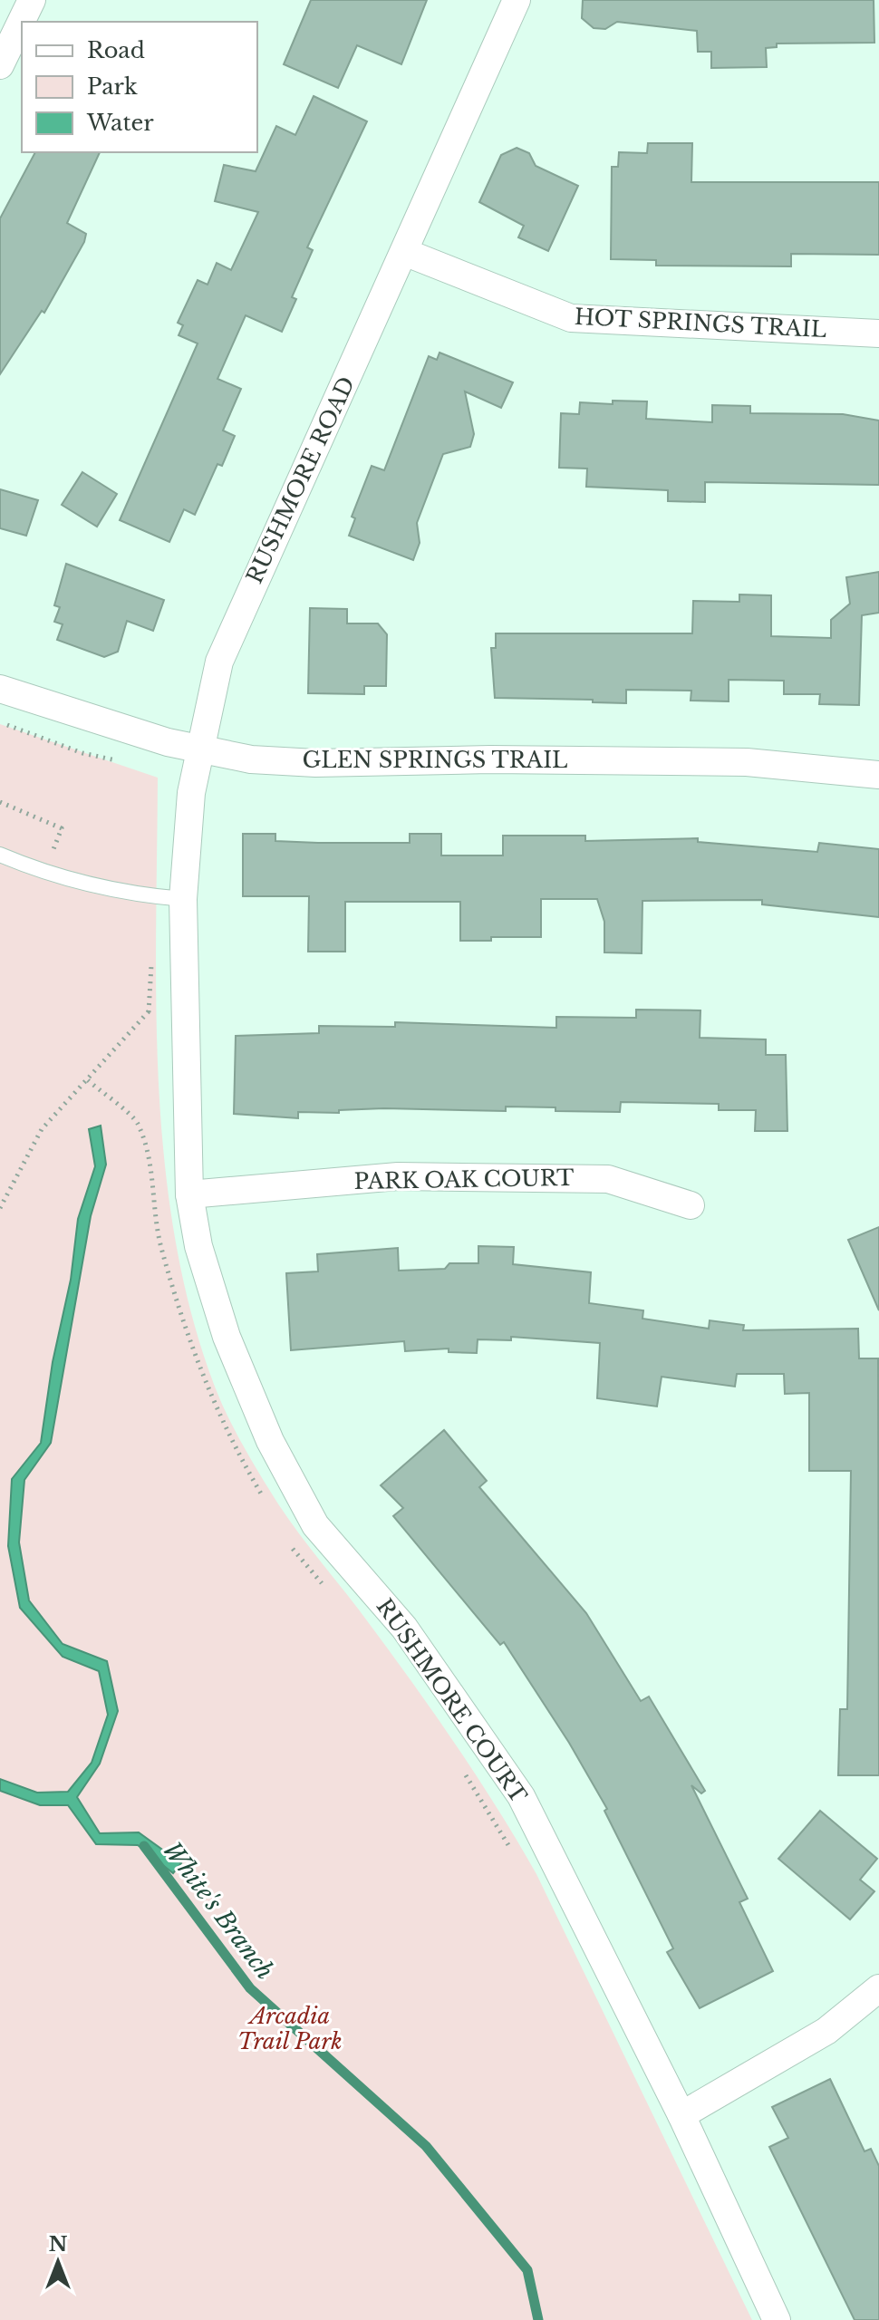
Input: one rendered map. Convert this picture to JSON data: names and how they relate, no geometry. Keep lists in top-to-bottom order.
{
  "streets": {
    "street": [
      "HOT SPRINGS TRAIL",
      "RUSHMORE ROAD",
      "GLEN SPRINGS TRAIL",
      "PARK OAK COURT",
      "RUSHMORE COURT"
    ]
  },
  "crossings": [
    ["HOT SPRINGS TRAIL", "RUSHMORE ROAD"],
    ["RUSHMORE ROAD", "GLEN SPRINGS TRAIL"],
    ["RUSHMORE ROAD", "RUSHMORE COURT"],
    ["PARK OAK COURT", "RUSHMORE COURT"]
  ],
  "water": ["White's Branch"],
  "parks": ["Arcadia Trail Park"],
  "legend": ["Road", "Park", "Water"],
  "north": "top"
}
